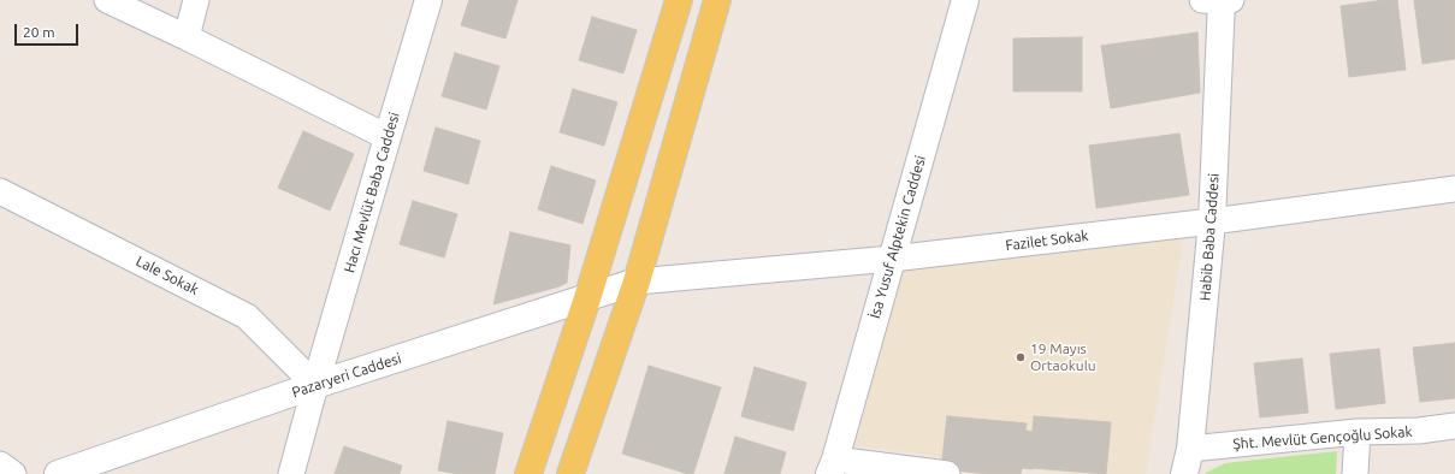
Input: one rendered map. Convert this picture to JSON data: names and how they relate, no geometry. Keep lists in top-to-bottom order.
{
  "streets": {
    "street": [
      "Hacı Mevlüt Baba Caddesi",
      "İsa Yusuf Alptekin Caddesi",
      "Habib Baba Caddesi",
      "Fazilet Sokak",
      "Lale Sokak",
      "Pazaryeri Caddesi",
      "Şht. Mevlüt Gençoğlu Sokak"
    ]
  },
  "crossings": [
    ["Hacı Mevlüt Baba Caddesi", "Lale Sokak"],
    ["Hacı Mevlüt Baba Caddesi", "Pazaryeri Caddesi"],
    ["İsa Yusuf Alptekin Caddesi", "Fazilet Sokak"],
    ["Habib Baba Caddesi", "Fazilet Sokak"],
    ["Habib Baba Caddesi", "Şht. Mevlüt Gençoğlu Sokak"],
    ["Fazilet Sokak", "Pazaryeri Caddesi"],
    ["Lale Sokak", "Pazaryeri Caddesi"]
  ],
  "places": ["19 Mayıs Ortaokulu"],
  "scale_bar": "20 m"
}
